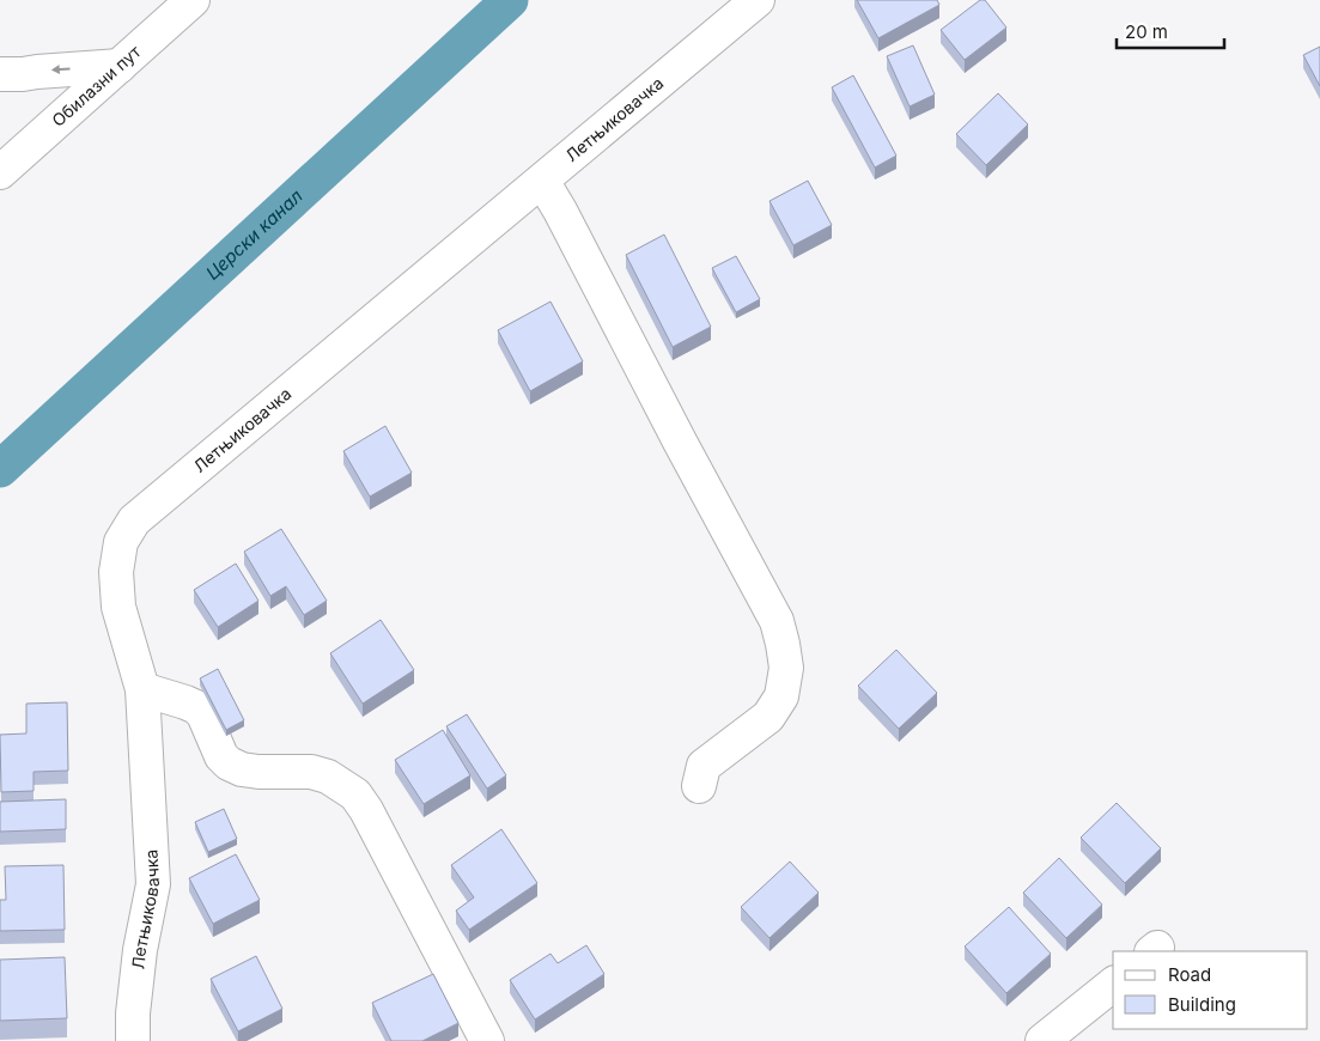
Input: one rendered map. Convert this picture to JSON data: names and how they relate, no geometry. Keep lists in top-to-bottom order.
{
  "streets": {
    "street": ["Обилазни пут", "Летњиковачка"]
  },
  "water": ["Церски канал"],
  "legend": ["Road", "Building"],
  "scale_bar": "20 m"
}
